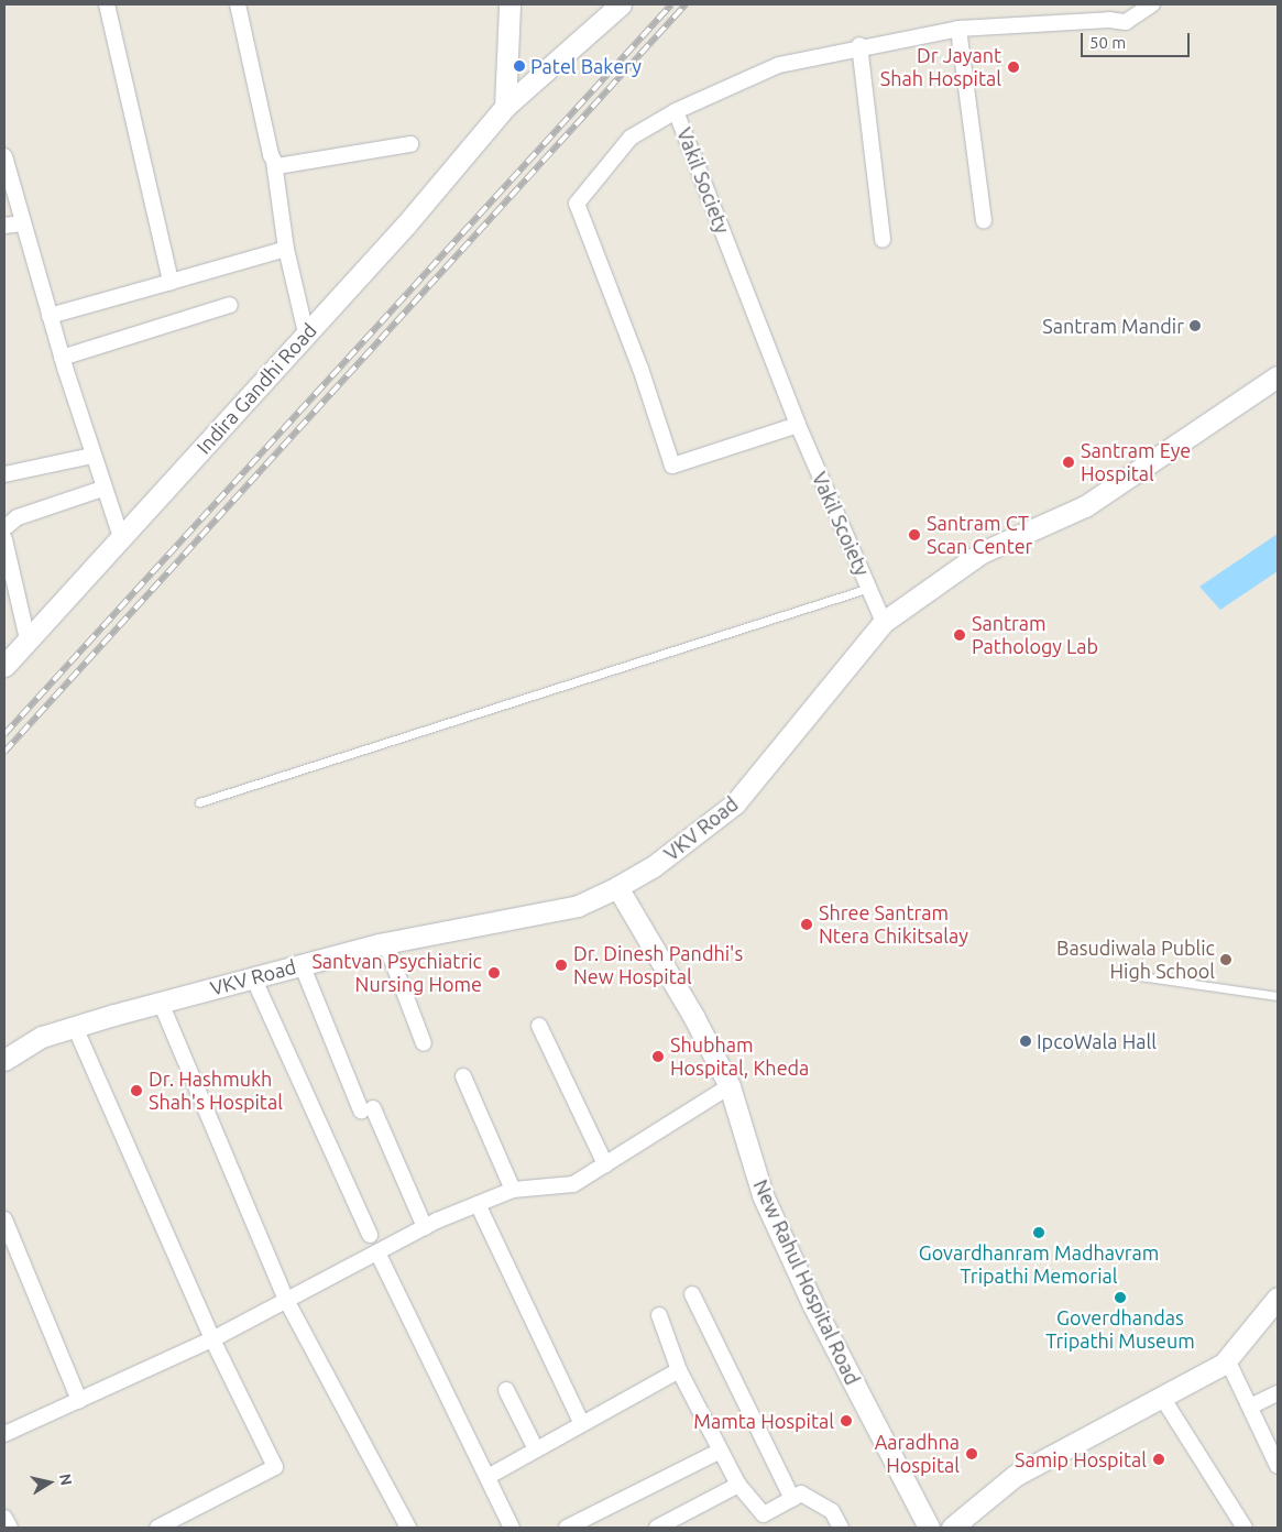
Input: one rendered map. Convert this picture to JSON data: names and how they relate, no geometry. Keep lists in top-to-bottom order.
{
  "streets": {
    "main road": ["Indira Gandhi Road", "VKV Road", "New Rahul Hospital Road"],
    "street": ["Vakil Society", "Vakil Scoiety"]
  },
  "crossings": [
    ["Vakil Society", "Vakil Scoiety"],
    ["Vakil Scoiety", "VKV Road"],
    ["VKV Road", "New Rahul Hospital Road"]
  ],
  "places": [
    "Patel Bakery",
    "Dr Jayant Shah Hospital",
    "Santram Mandir",
    "Santram Eye Hospital",
    "Santram CT Scan Center",
    "Santram Pathology Lab",
    "Shree Santram Ntera Chikitsalay",
    "Basudiwala Public High School",
    "Dr. Dinesh Pandhi's New Hospital",
    "Santvan Psychiatric Nursing Home",
    "IpcoWala Hall",
    "Shubham Hospital, Kheda",
    "Dr. Hashmukh Shah's Hospital",
    "Govardhanram Madhavram Tripathi Memorial",
    "Goverdhandas Tripathi Museum",
    "Mamta Hospital",
    "Aaradhna Hospital",
    "Samip Hospital"
  ],
  "scale_bar": "50 m",
  "north": "right"
}
